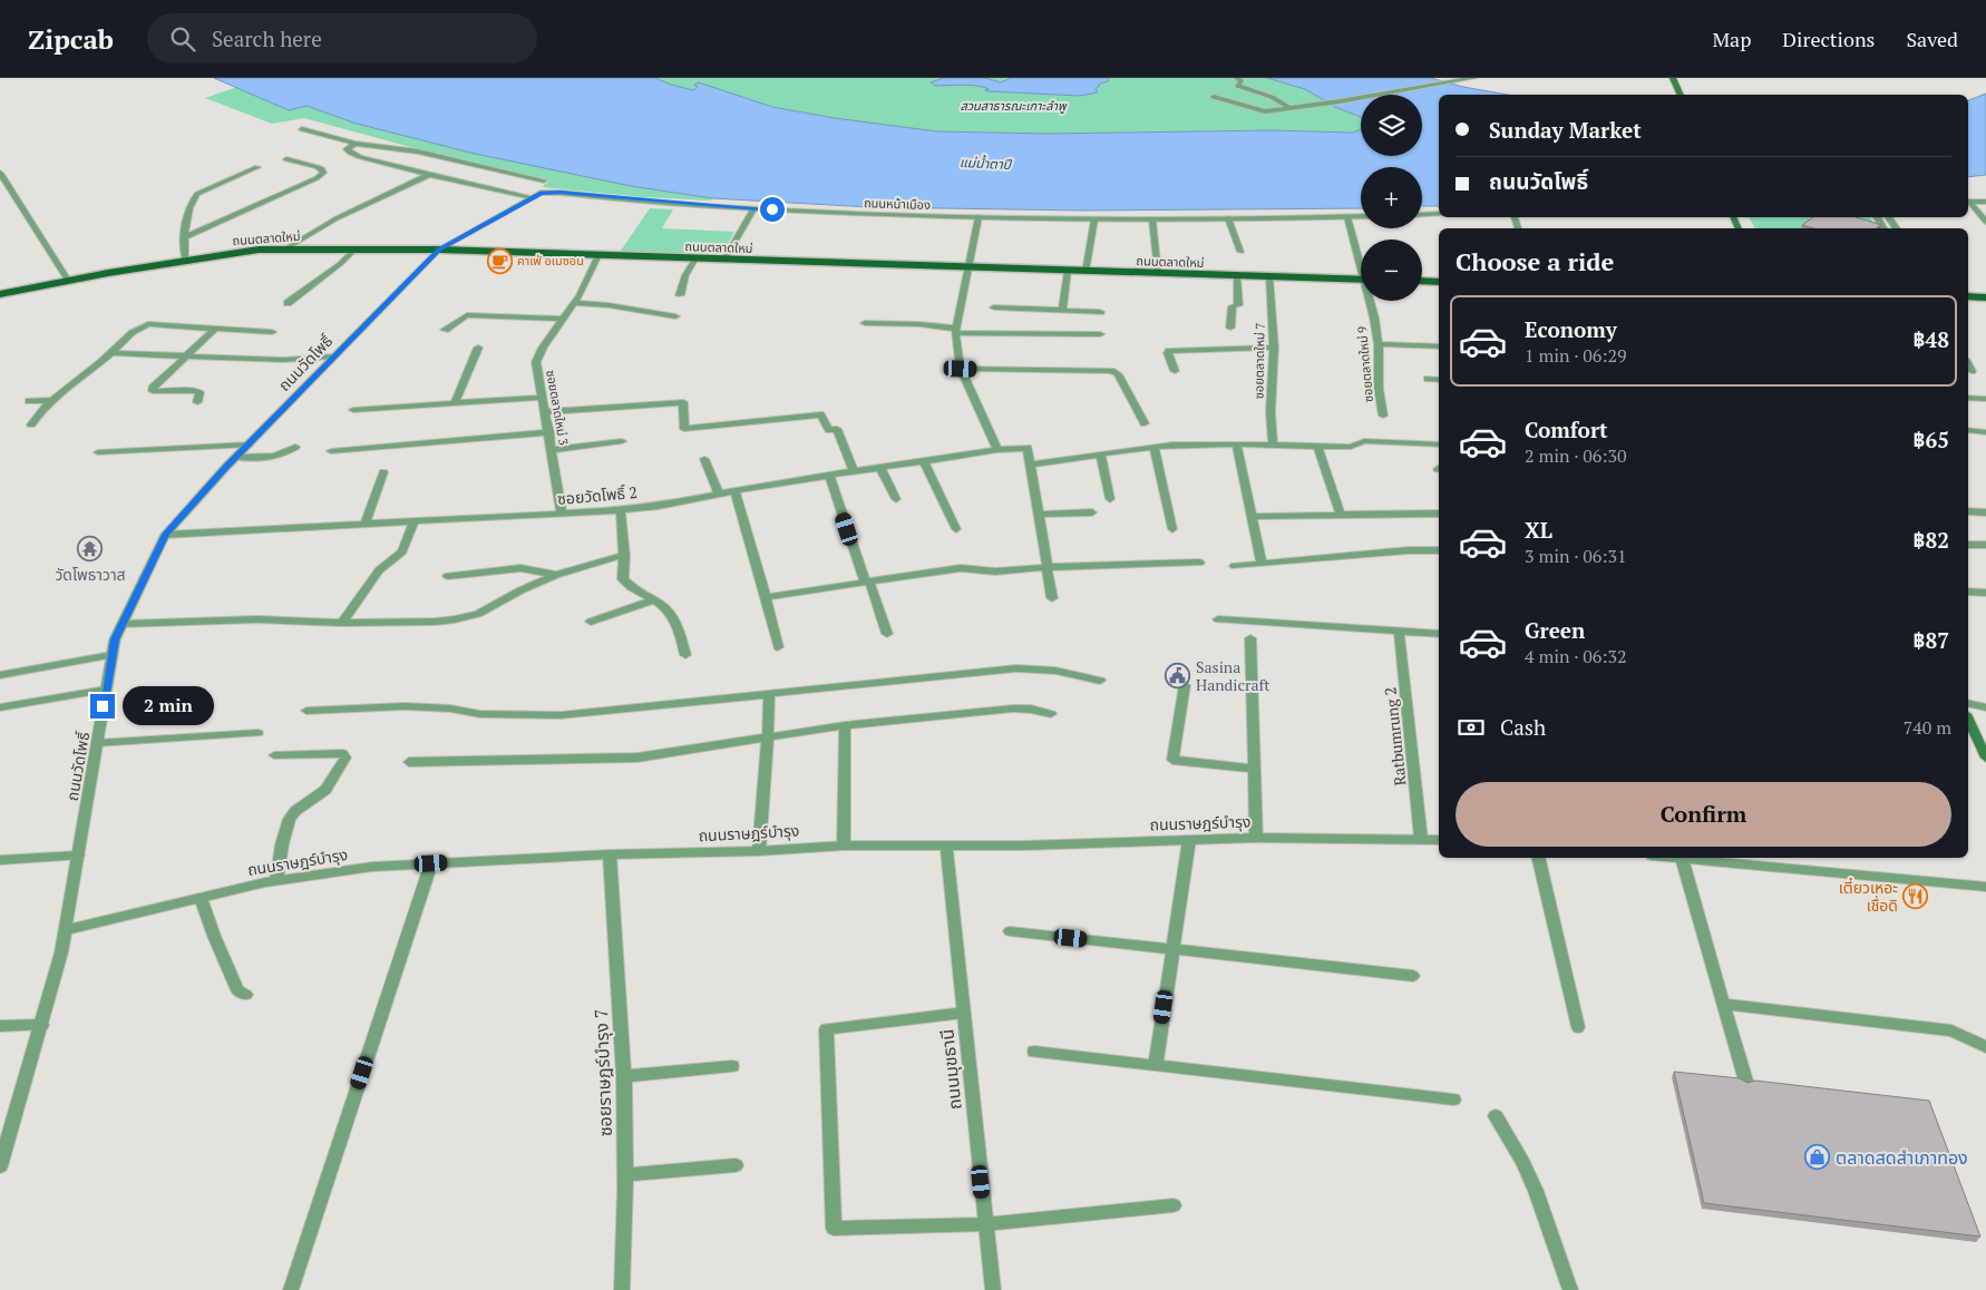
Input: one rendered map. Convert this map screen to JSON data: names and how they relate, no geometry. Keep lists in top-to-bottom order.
{
  "streets": {
    "main road": ["ถนนตลาดใหม่"],
    "street": [
      "ถนนหน้าเมือง",
      "ซอยตลาดใหม่ 7",
      "ถนนวัดโพธิ์",
      "ซอยตลาดใหม่ 9",
      "ซอยตลาดใหม่ 3",
      "ซอยวัดโพธิ์ 2",
      "Ratbumrung 2",
      "ถนนราษฎร์บำรุง",
      "ถนนมุขธานี",
      "ซอยราษฎร์บำรุง 7"
    ]
  },
  "crossings": [
    ["ถนนหน้าเมือง", "ถนนตลาดใหม่"],
    ["ถนนหน้าเมือง", "ถนนวัดโพธิ์"],
    ["ถนนหน้าเมือง", "ซอยตลาดใหม่ 9"],
    ["ถนนตลาดใหม่", "ซอยตลาดใหม่ 7"],
    ["ถนนตลาดใหม่", "ถนนวัดโพธิ์"],
    ["ถนนตลาดใหม่", "ซอยตลาดใหม่ 3"],
    ["ถนนวัดโพธิ์", "ซอยวัดโพธิ์ 2"],
    ["ถนนวัดโพธิ์", "ถนนราษฎร์บำรุง"],
    ["ซอยตลาดใหม่ 3", "ซอยวัดโพธิ์ 2"],
    ["Ratbumrung 2", "ถนนราษฎร์บำรุง"],
    ["ถนนราษฎร์บำรุง", "ถนนมุขธานี"],
    ["ถนนราษฎร์บำรุง", "ซอยราษฎร์บำรุง 7"]
  ],
  "water": ["แม่น้ำตาปี"],
  "parks": ["สวนสาธารณะเกาะลำพู"],
  "places": {
    "cafe": ["คาเฟ่ อเมซอน"],
    "temple": ["วัดโพธาวาส"],
    "public building": ["Sasina Handicraft"],
    "restaurant": ["เตี๋ยวเหอะ เชื่อดิ"],
    "shop": ["ตลาดสดสำเภาทอง"]
  },
  "page": {
    "header": "Zipcab",
    "search": "Search here",
    "nav": ["Map", "Directions", "Saved"],
    "map_buttons": ["+", "−"],
    "banner": ["Sunday Market", "ถนนวัดโพธิ์"],
    "heading": "Choose a ride",
    "list": [
      {
        "name": "Economy",
        "note": "1 min · 06:29",
        "value": "฿48"
      },
      {
        "name": "Comfort",
        "note": "2 min · 06:30",
        "value": "฿65"
      },
      {
        "name": "XL",
        "note": "3 min · 06:31",
        "value": "฿82"
      },
      {
        "name": "Green",
        "note": "4 min · 06:32",
        "value": "฿87"
      }
    ],
    "bubble": "2 min",
    "pay": ["Cash", "740 m"],
    "buttons": "Confirm"
  }
}
